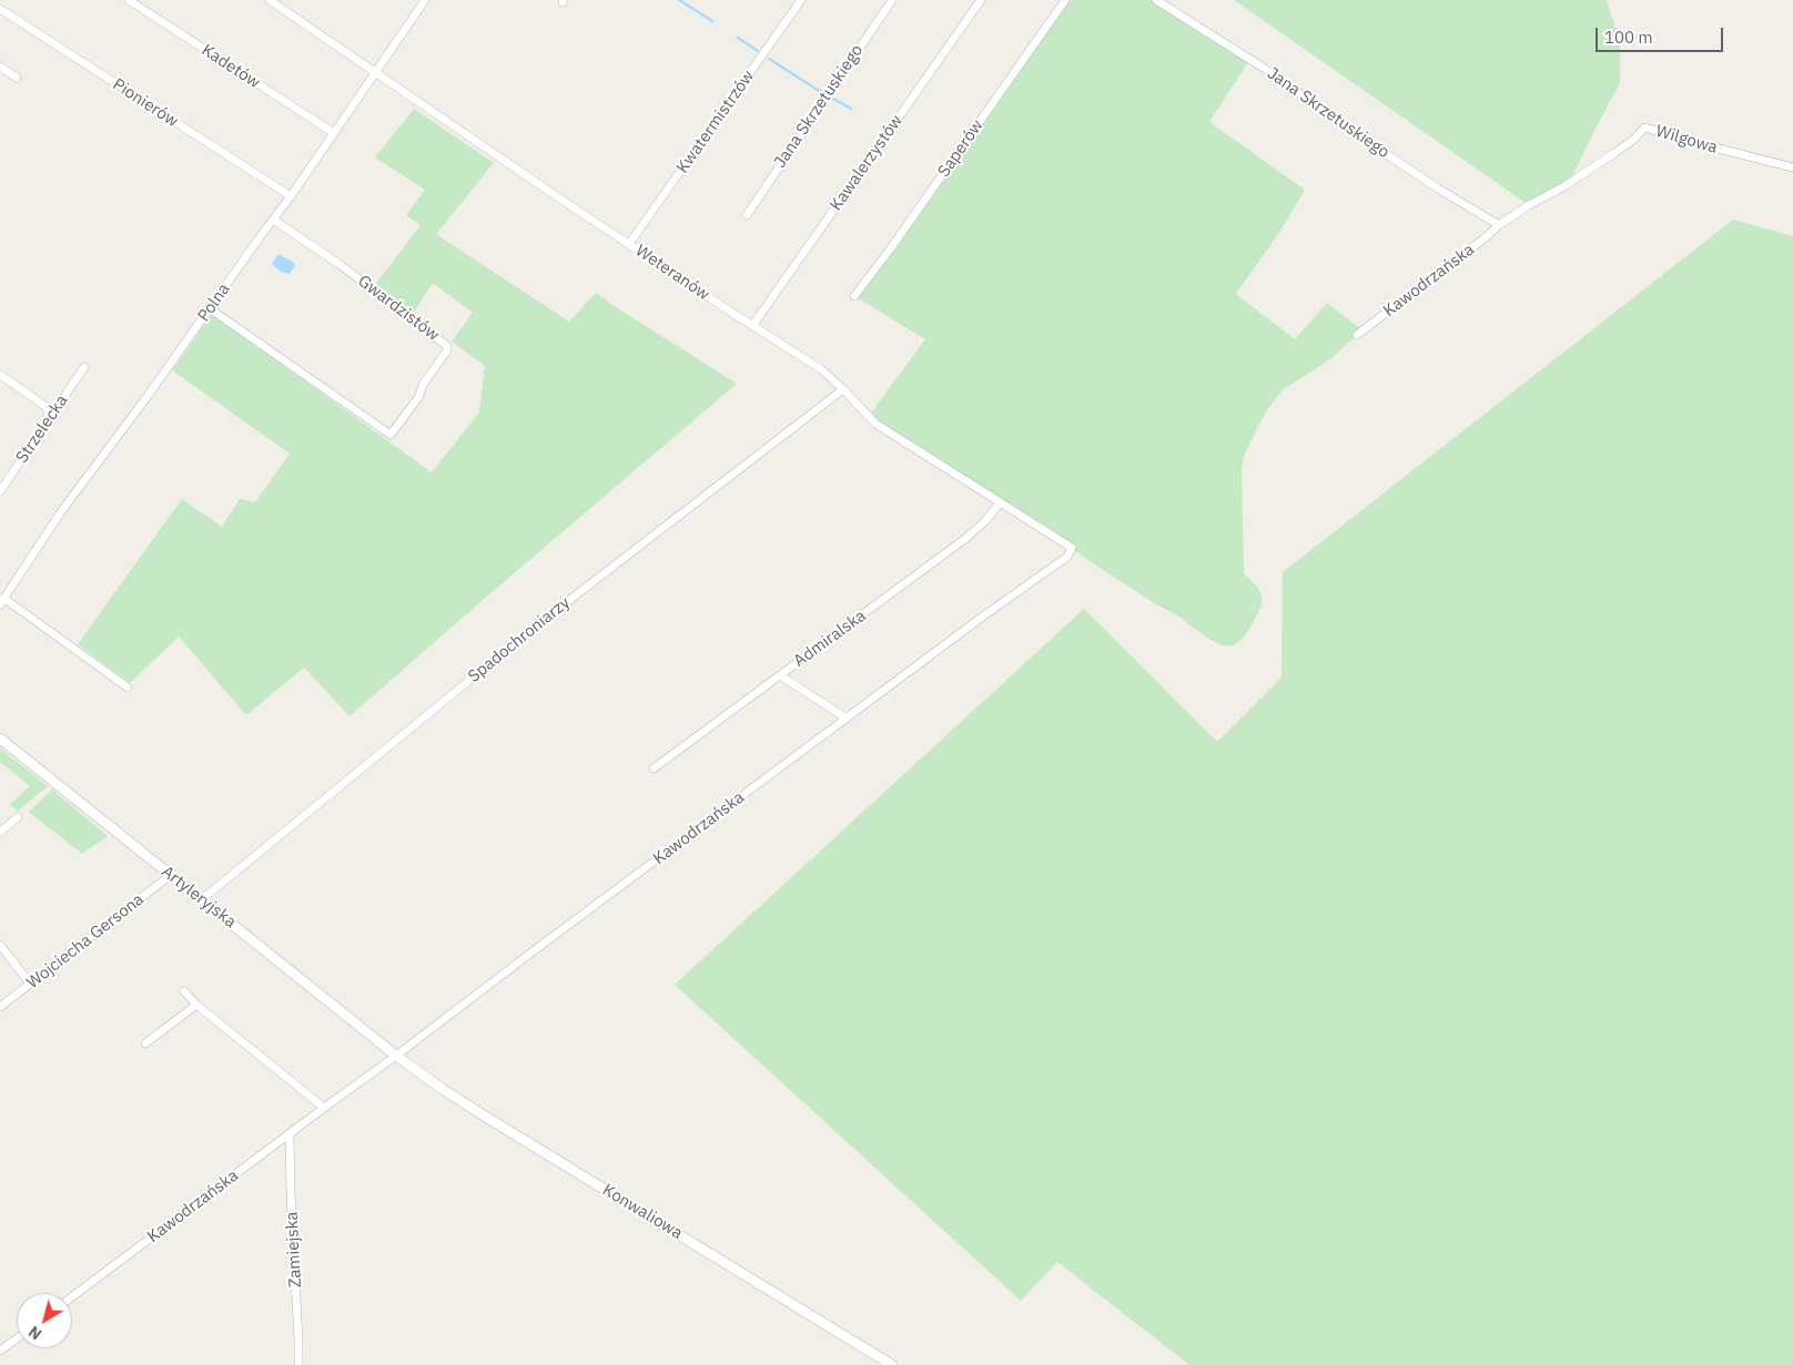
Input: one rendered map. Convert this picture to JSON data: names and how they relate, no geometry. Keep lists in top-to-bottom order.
{
  "streets": {
    "street": [
      "Kadetów",
      "Pionierów",
      "Jana Skrzetuskiego",
      "Kwatermistrzów",
      "Wilgowa",
      "Saperów",
      "Kawalerzystów",
      "Weteranów",
      "Kawodrzańska",
      "Polna",
      "Gwardzistów",
      "Strzelecka",
      "Admiralska",
      "Spadochroniarzy",
      "Artyleryjska",
      "Wojciecha Gersona",
      "Konwaliowa",
      "Zamiejska"
    ]
  },
  "crossings": [
    ["Kadetów", "Polna"],
    ["Pionierów", "Polna"],
    ["Jana Skrzetuskiego", "Kawodrzańska"],
    ["Kwatermistrzów", "Weteranów"],
    ["Wilgowa", "Kawodrzańska"],
    ["Kawalerzystów", "Weteranów"],
    ["Weteranów", "Kawodrzańska"],
    ["Weteranów", "Polna"],
    ["Weteranów", "Admiralska"],
    ["Weteranów", "Spadochroniarzy"],
    ["Kawodrzańska", "Artyleryjska"],
    ["Kawodrzańska", "Konwaliowa"],
    ["Kawodrzańska", "Zamiejska"],
    ["Polna", "Gwardzistów"],
    ["Spadochroniarzy", "Artyleryjska"],
    ["Artyleryjska", "Wojciecha Gersona"],
    ["Artyleryjska", "Konwaliowa"]
  ],
  "scale_bar": "100 m",
  "north": "bottom left"
}
